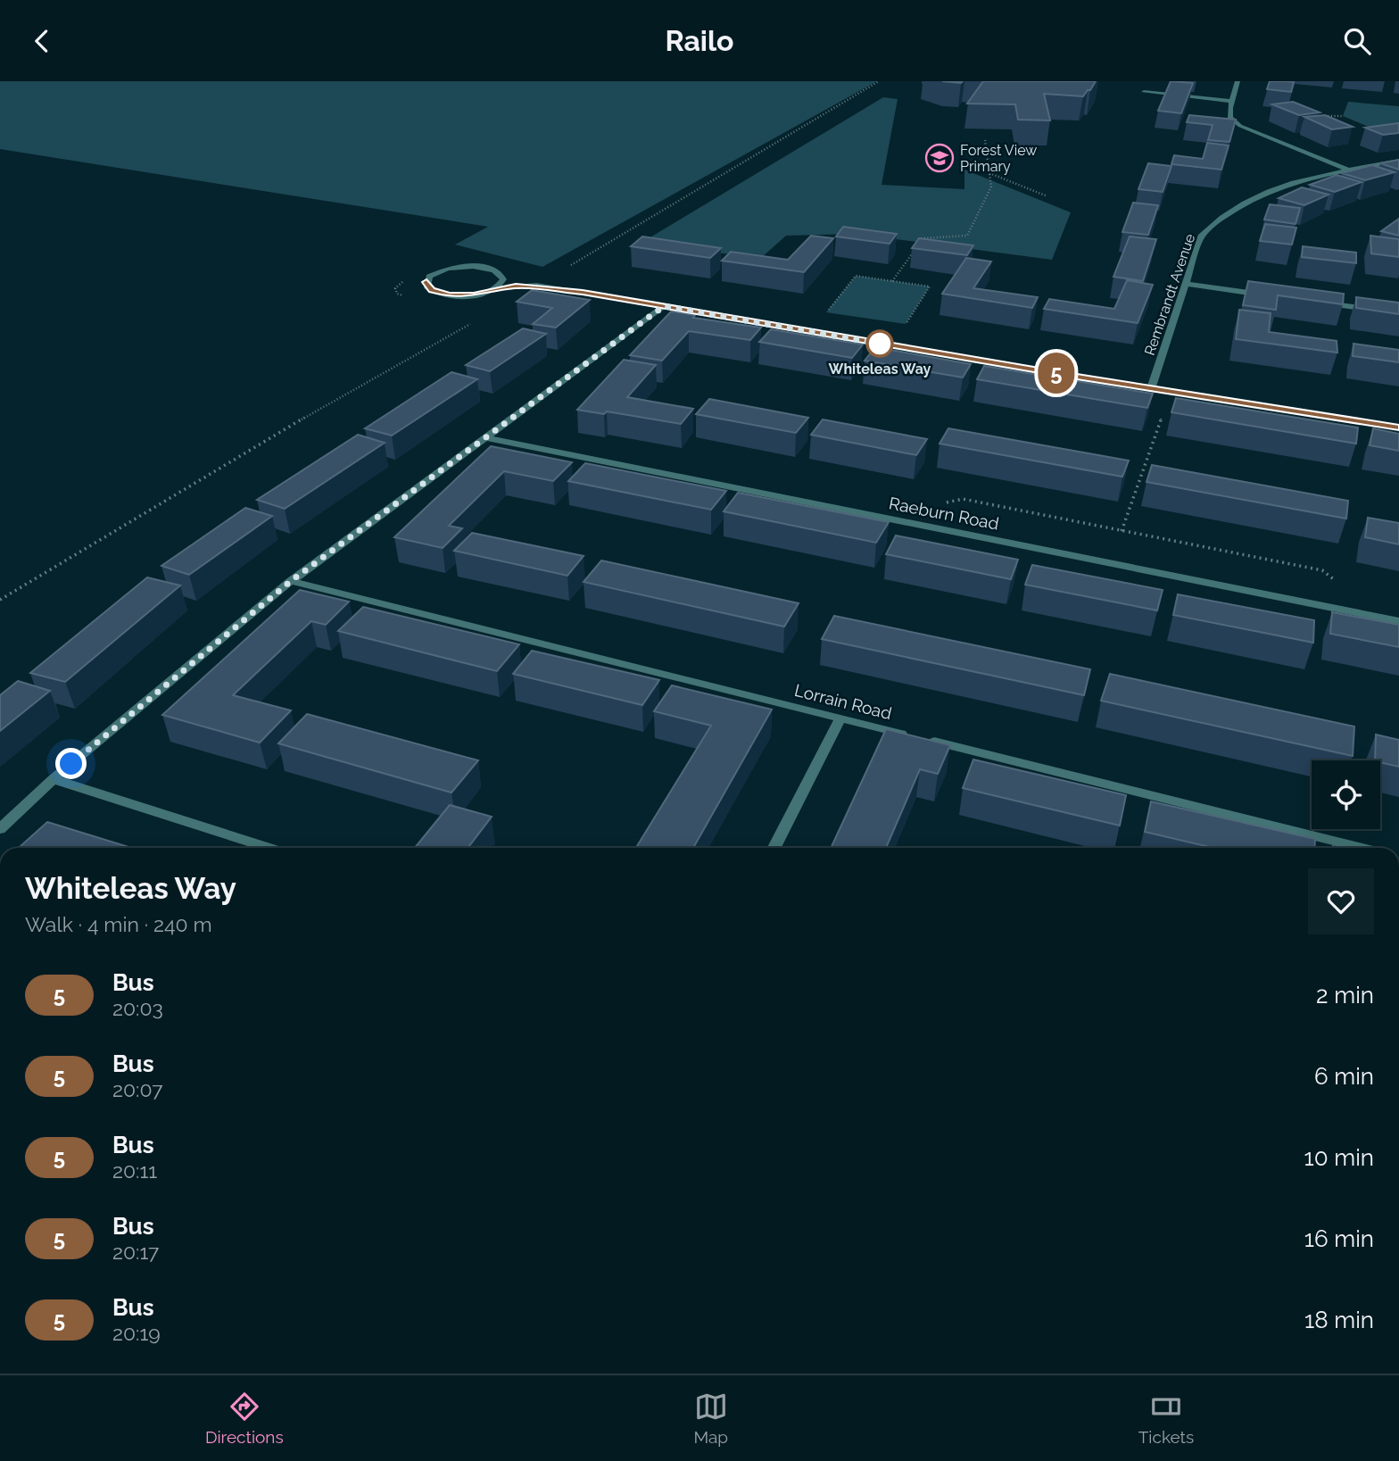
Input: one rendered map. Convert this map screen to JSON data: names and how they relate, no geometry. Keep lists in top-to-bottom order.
{
  "streets": {
    "street": ["Rembrandt Avenue", "Raeburn Road", "Lorrain Road"]
  },
  "places": {
    "school or university": ["Forest View Primary"],
    "other": ["Whiteleas Way"]
  },
  "lines": ["bus line 5"],
  "page": {
    "header": "Railo",
    "on_map": "5",
    "heading": ["Whiteleas Way", "Walk · 4 min · 240 m"],
    "list": [
      {
        "mark": "5",
        "name": "Bus",
        "note": "20:03",
        "value": "2 min"
      },
      {
        "mark": "5",
        "name": "Bus",
        "note": "20:07",
        "value": "6 min"
      },
      {
        "mark": "5",
        "name": "Bus",
        "note": "20:11",
        "value": "10 min"
      },
      {
        "mark": "5",
        "name": "Bus",
        "note": "20:17",
        "value": "16 min"
      },
      {
        "mark": "5",
        "name": "Bus",
        "note": "20:19",
        "value": "18 min"
      }
    ],
    "tabs": ["Directions", "Map", "Tickets"]
  }
}
